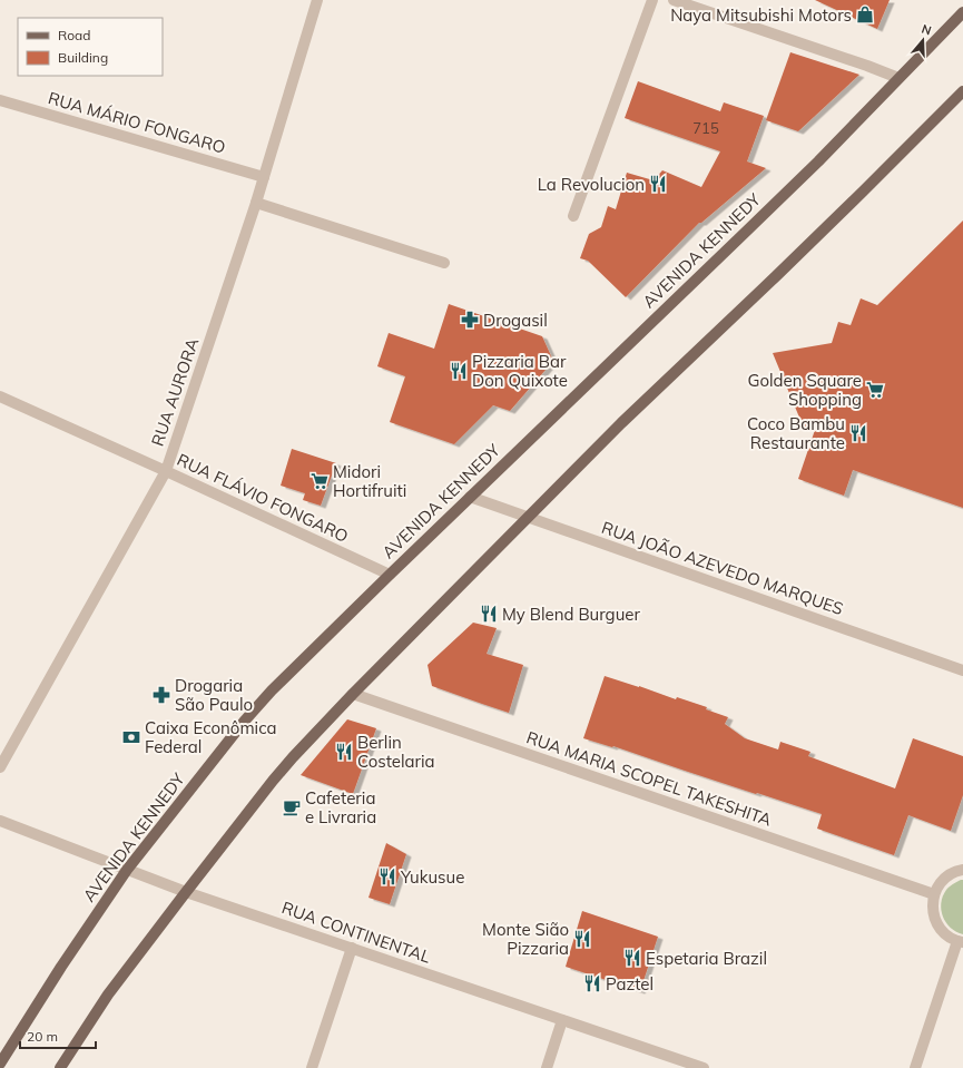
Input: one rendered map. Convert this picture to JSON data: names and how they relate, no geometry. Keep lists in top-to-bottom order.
{
  "streets": {
    "main road": ["AVENIDA KENNEDY"],
    "street": [
      "RUA MÁRIO FONGARO",
      "RUA AURORA",
      "RUA FLÁVIO FONGARO",
      "RUA JOÃO AZEVEDO MARQUES",
      "RUA MARIA SCOPEL TAKESHITA",
      "RUA CONTINENTAL"
    ]
  },
  "crossings": [
    ["RUA MÁRIO FONGARO", "RUA AURORA"],
    ["AVENIDA KENNEDY", "RUA FLÁVIO FONGARO"],
    ["AVENIDA KENNEDY", "RUA JOÃO AZEVEDO MARQUES"],
    ["AVENIDA KENNEDY", "RUA CONTINENTAL"],
    ["RUA AURORA", "RUA FLÁVIO FONGARO"]
  ],
  "places": {
    "shop": ["Naya Mitsubishi Motors"],
    "restaurant": [
      "La Revolucion",
      "Pizzaria Bar Don Quixote",
      "Coco Bambu Restaurante",
      "My Blend Burguer",
      "Berlin Costelaria",
      "Yukusue",
      "Monte Sião Pizzaria",
      "Espetaria Brazil",
      "Paztel"
    ],
    "pharmacy": ["Drogasil", "Drogaria São Paulo"],
    "supermarket": ["Golden Square Shopping", "Midori Hortifruiti"],
    "bank": ["Caixa Econômica Federal"],
    "cafe": ["Cafeteria e Livraria"]
  },
  "house_numbers": ["715"],
  "legend": ["Road", "Building"],
  "scale_bar": "20 m",
  "north": "top"
}
